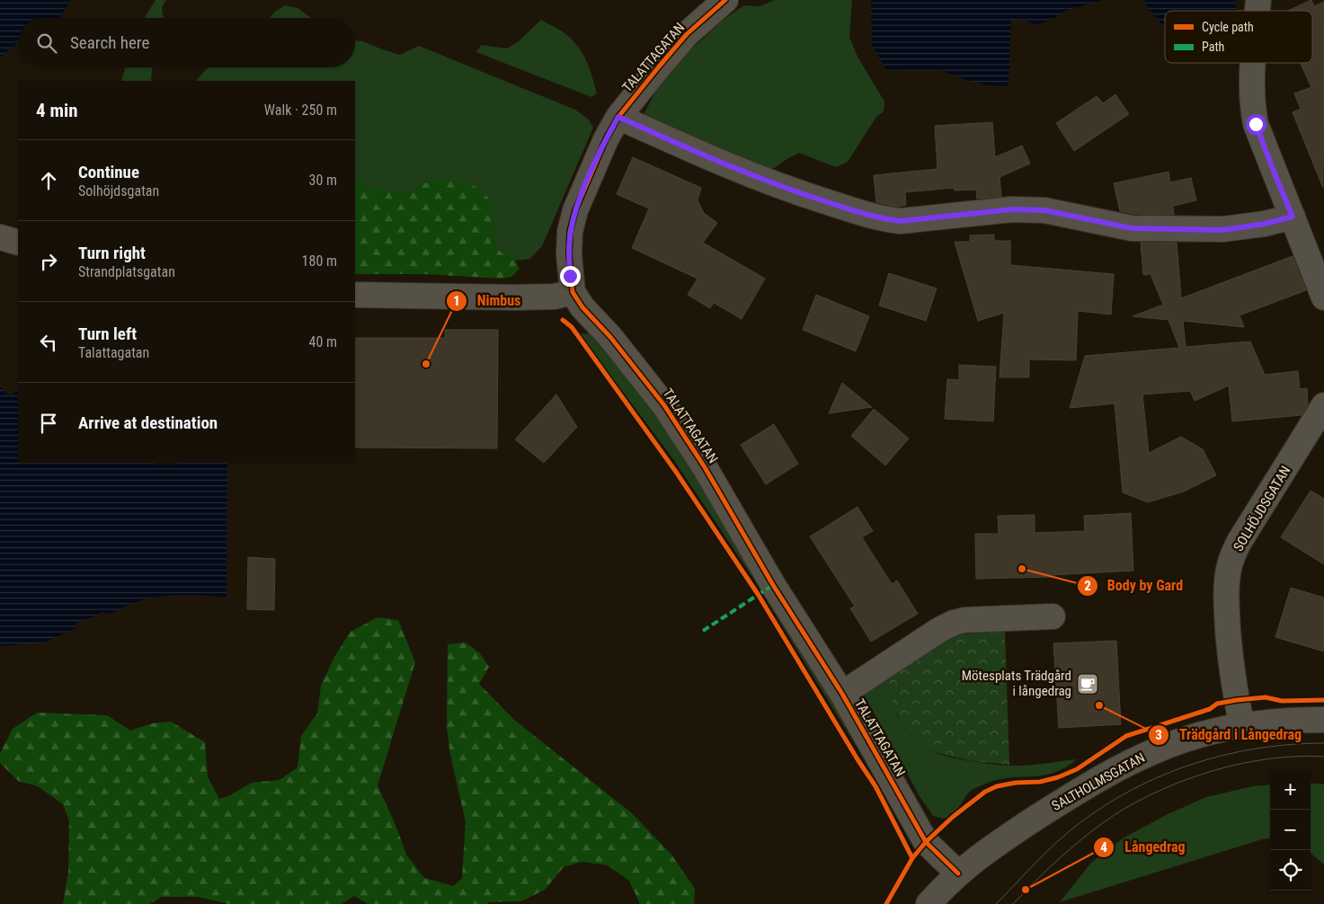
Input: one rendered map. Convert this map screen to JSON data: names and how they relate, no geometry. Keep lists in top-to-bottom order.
{
  "streets": {
    "street": ["TALATTAGATAN", "SOLHÖJDSGATAN", "SALTHOLMSGATAN"]
  },
  "crossings": [
    ["TALATTAGATAN", "SALTHOLMSGATAN"],
    ["SOLHÖJDSGATAN", "SALTHOLMSGATAN"]
  ],
  "places": {
    "other": [
      "Nimbus",
      "Body by Gard",
      "Trädgård i Långedrag",
      "Långedrag"
    ],
    "cafe": ["Mötesplats Trädgård i långedrag"]
  },
  "legend": ["Cycle path", "Path"],
  "page": {
    "search": "Search here",
    "heading": ["4 min", "Walk · 250 m"],
    "list": [
      ["Continue", "Solhöjdsgatan", "30 m"],
      ["Turn right", "Strandplatsgatan", "180 m"],
      ["Turn left", "Talattagatan", "40 m"],
      "Arrive at destination"
    ],
    "map_buttons": ["+", "−"]
  }
}
